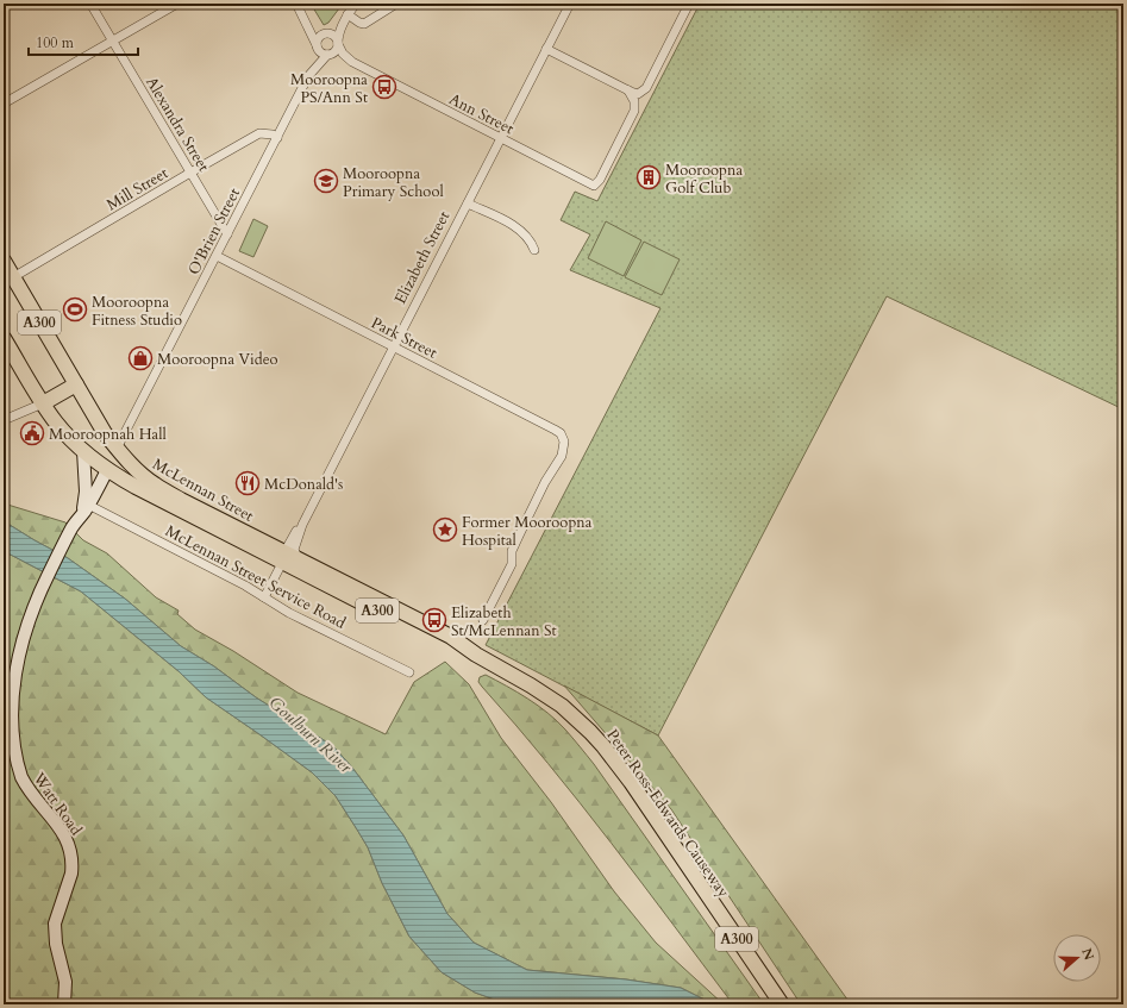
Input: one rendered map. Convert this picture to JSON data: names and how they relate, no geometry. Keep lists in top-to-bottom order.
{
  "streets": {
    "highway": ["A300", "McLennan Street", "Peter Ross-Edwards Causeway"],
    "street": [
      "Ann Street",
      "Alexandra Street",
      "Mill Street",
      "O'Brien Street",
      "Elizabeth Street",
      "Park Street",
      "McLennan Street Service Road",
      "Watt Road"
    ]
  },
  "crossings": [
    ["Ann Street", "O'Brien Street"],
    ["Ann Street", "Elizabeth Street"],
    ["Alexandra Street", "Mill Street"],
    ["Alexandra Street", "O'Brien Street"],
    ["Mill Street", "O'Brien Street"],
    ["Mill Street", "McLennan Street"],
    ["O'Brien Street", "Park Street"],
    ["O'Brien Street", "McLennan Street"],
    ["Elizabeth Street", "Park Street"],
    ["Elizabeth Street", "McLennan Street"],
    ["Elizabeth Street", "McLennan Street Service Road"],
    ["McLennan Street", "Watt Road"],
    ["McLennan Street", "Peter Ross-Edwards Causeway"],
    ["McLennan Street Service Road", "Watt Road"]
  ],
  "water": ["Goulburn River"],
  "places": {
    "bus stop": ["Mooroopna PS/Ann St", "Elizabeth St/McLennan St"],
    "building": ["Mooroopna Golf Club"],
    "school or university": ["Mooroopna Primary School"],
    "sports": ["Mooroopna Fitness Studio"],
    "shop": ["Mooroopna Video"],
    "public building": ["Mooroopnah Hall"],
    "restaurant": ["McDonald's"],
    "place": ["Former Mooroopna Hospital"]
  },
  "scale_bar": "100 m",
  "north": "right"
}
